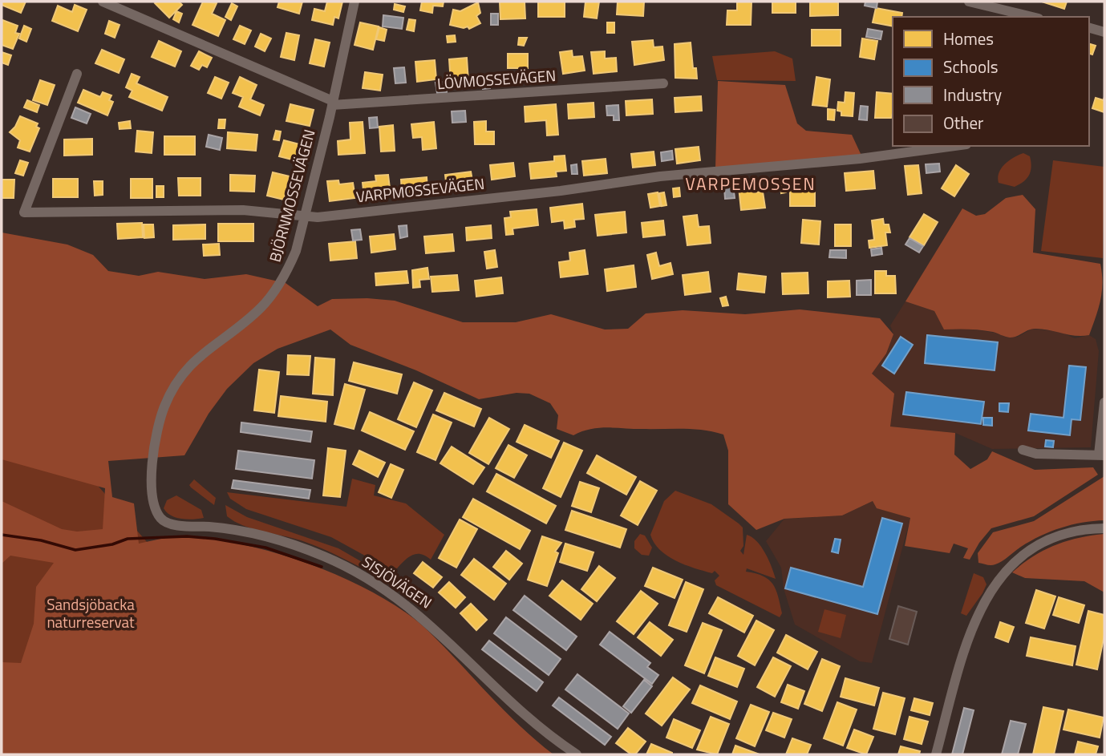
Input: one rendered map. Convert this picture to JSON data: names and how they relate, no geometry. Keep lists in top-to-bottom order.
{
  "streets": {
    "street": [
      "LÖVMOSSEVÄGEN",
      "VARPMOSSEVÄGEN",
      "BJÖRNMOSSEVÄGEN",
      "SISJÖVÄGEN"
    ]
  },
  "crossings": [
    ["LÖVMOSSEVÄGEN", "BJÖRNMOSSEVÄGEN"],
    ["VARPMOSSEVÄGEN", "BJÖRNMOSSEVÄGEN"],
    ["BJÖRNMOSSEVÄGEN", "SISJÖVÄGEN"]
  ],
  "districts": ["VARPEMOSSEN"],
  "parks": ["Sandsjöbacka naturreservat"],
  "legend": [
    "Homes",
    "Schools",
    "Industry",
    "Other"
  ]
}
